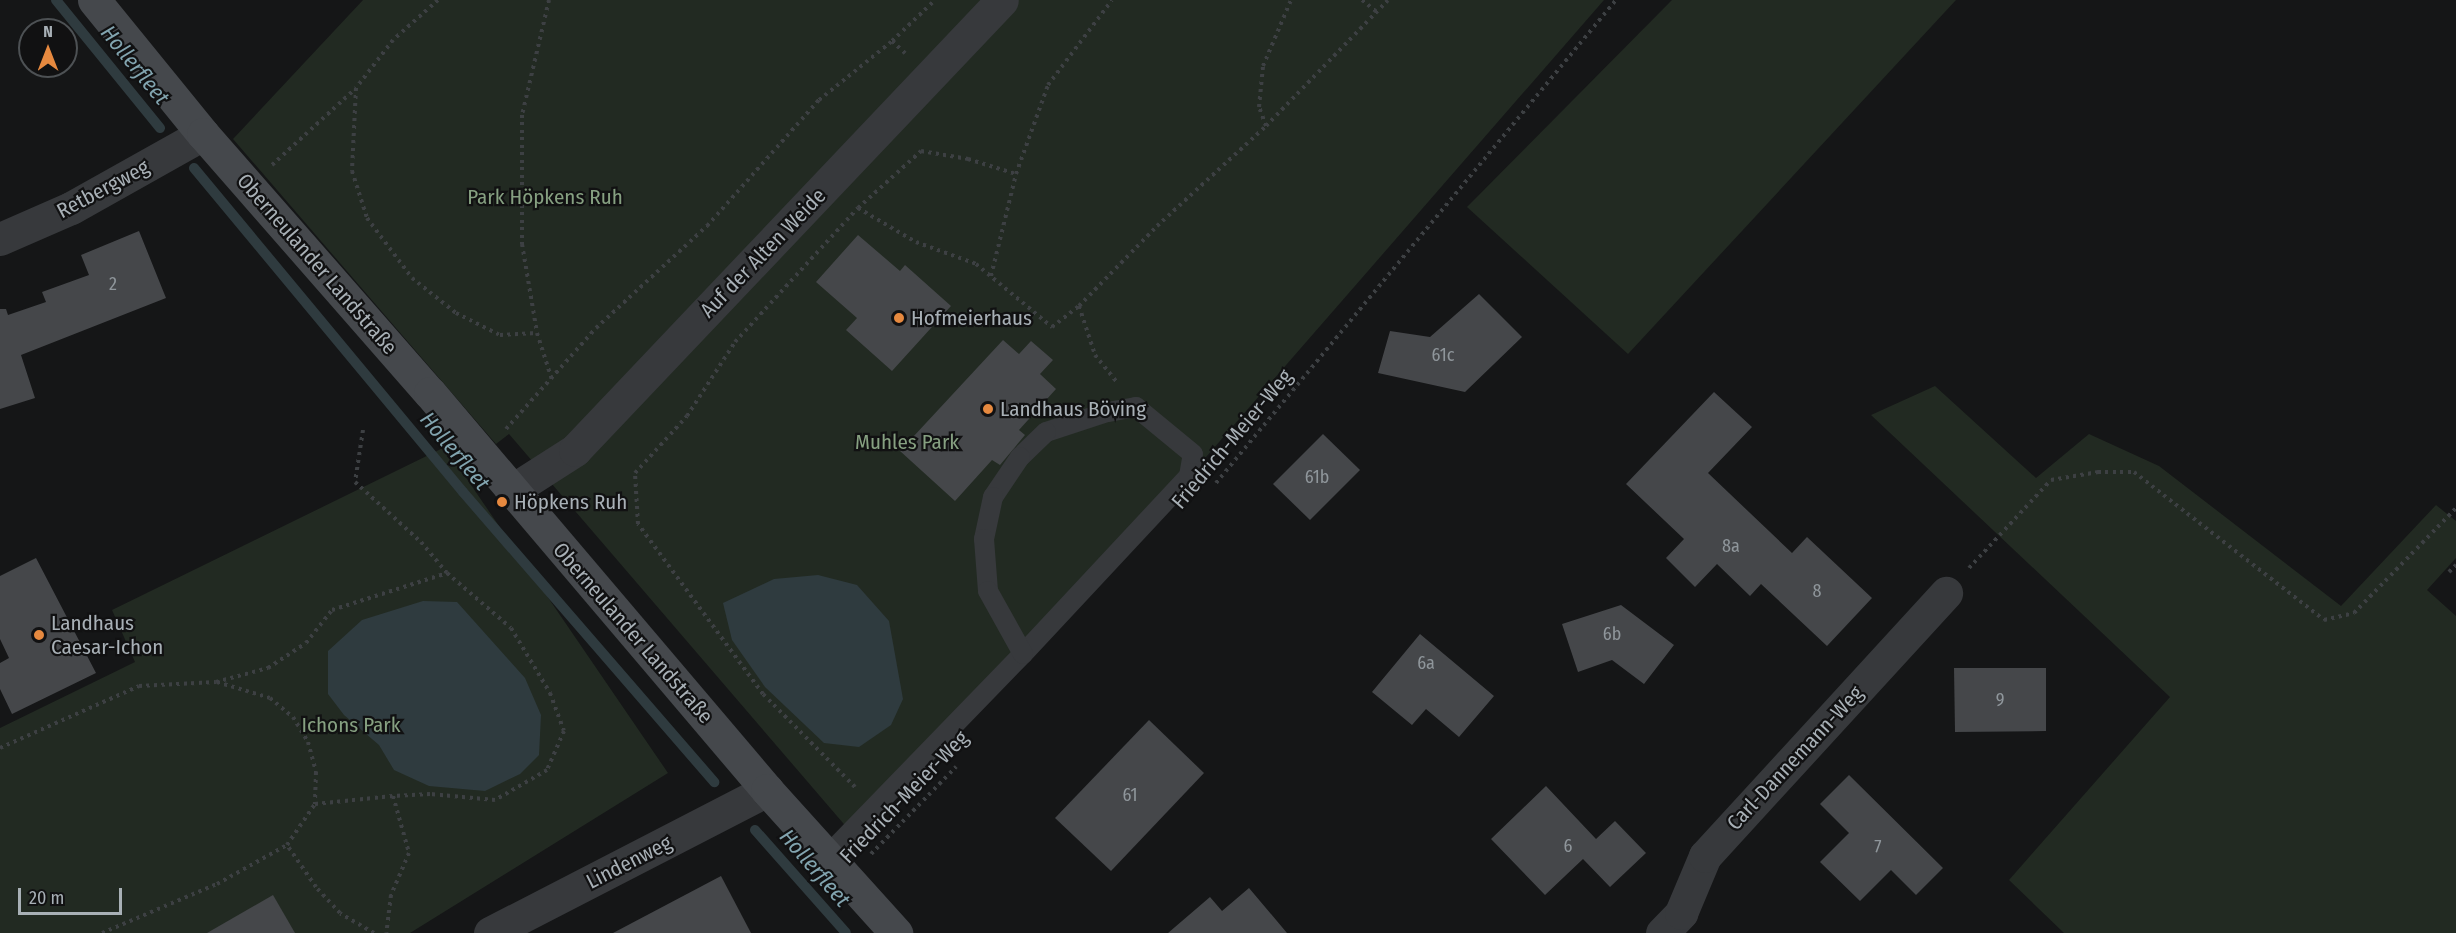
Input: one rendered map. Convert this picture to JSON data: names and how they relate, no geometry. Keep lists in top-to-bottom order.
{
  "streets": {
    "street": [
      "Retbergweg",
      "Auf der Alten Weide",
      "Oberneulander Landstraße",
      "Carl-Dannemann-Weg",
      "Lindenweg"
    ],
    "path": ["Friedrich-Meier-Weg"]
  },
  "crossings": [
    ["Retbergweg", "Oberneulander Landstraße"],
    ["Auf der Alten Weide", "Oberneulander Landstraße"],
    ["Oberneulander Landstraße", "Friedrich-Meier-Weg"],
    ["Oberneulander Landstraße", "Lindenweg"]
  ],
  "water": ["Hollerfleet"],
  "parks": ["Park Höpkens Ruh", "Muhles Park", "Ichons Park"],
  "places": [
    "Hofmeierhaus",
    "Landhaus Böving",
    "Höpkens Ruh",
    "Landhaus Caesar-Ichon"
  ],
  "house_numbers": [
    "2",
    "61c",
    "61b",
    "8a",
    "8",
    "6b",
    "6a",
    "9",
    "61",
    "6",
    "7"
  ],
  "scale_bar": "20 m",
  "north": "top"
}
